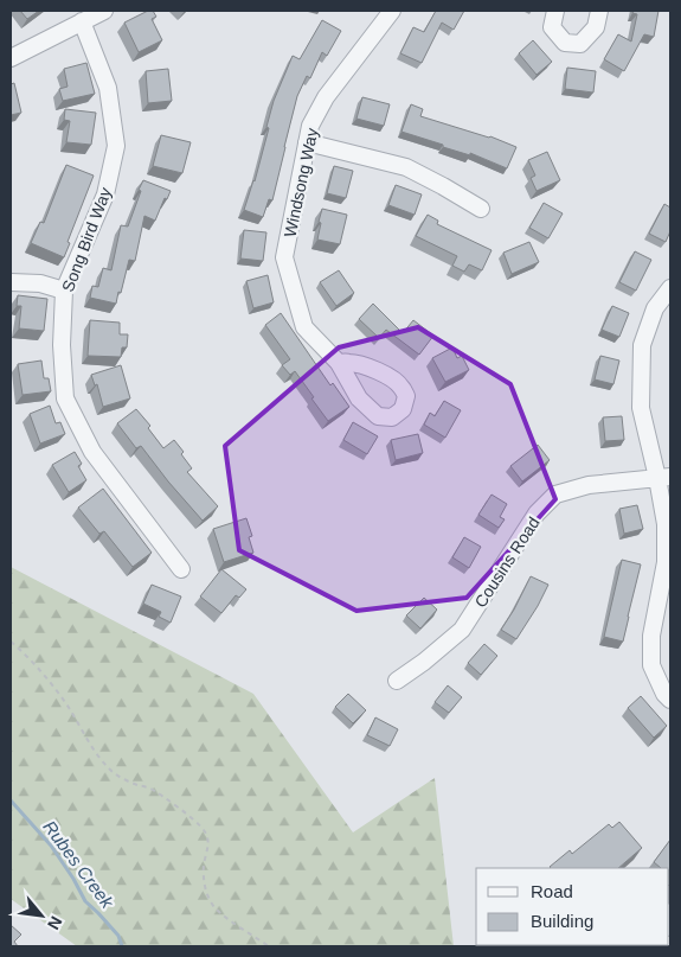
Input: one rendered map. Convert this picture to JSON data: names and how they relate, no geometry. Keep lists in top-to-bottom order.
{
  "streets": {
    "street": ["Windsong Way", "Song Bird Way", "Cousins Road"]
  },
  "water": ["Rubes Creek"],
  "legend": ["Road", "Building"],
  "north": "bottom right"
}
